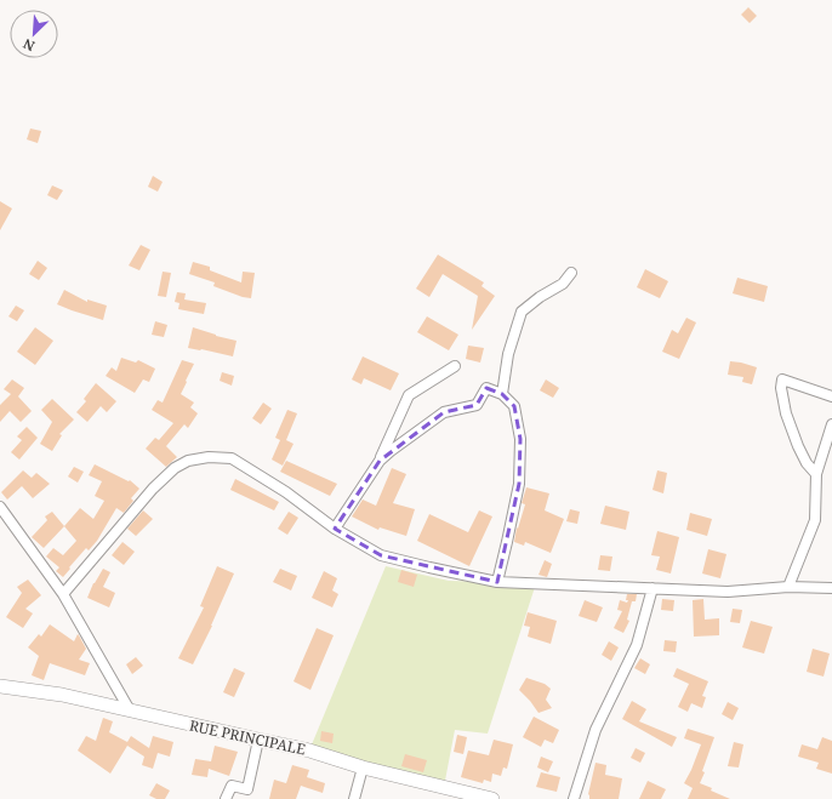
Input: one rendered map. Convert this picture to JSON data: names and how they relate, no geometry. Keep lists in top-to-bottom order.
{
  "streets": {
    "main road": ["RUE PRINCIPALE"]
  },
  "north": "bottom left"
}
